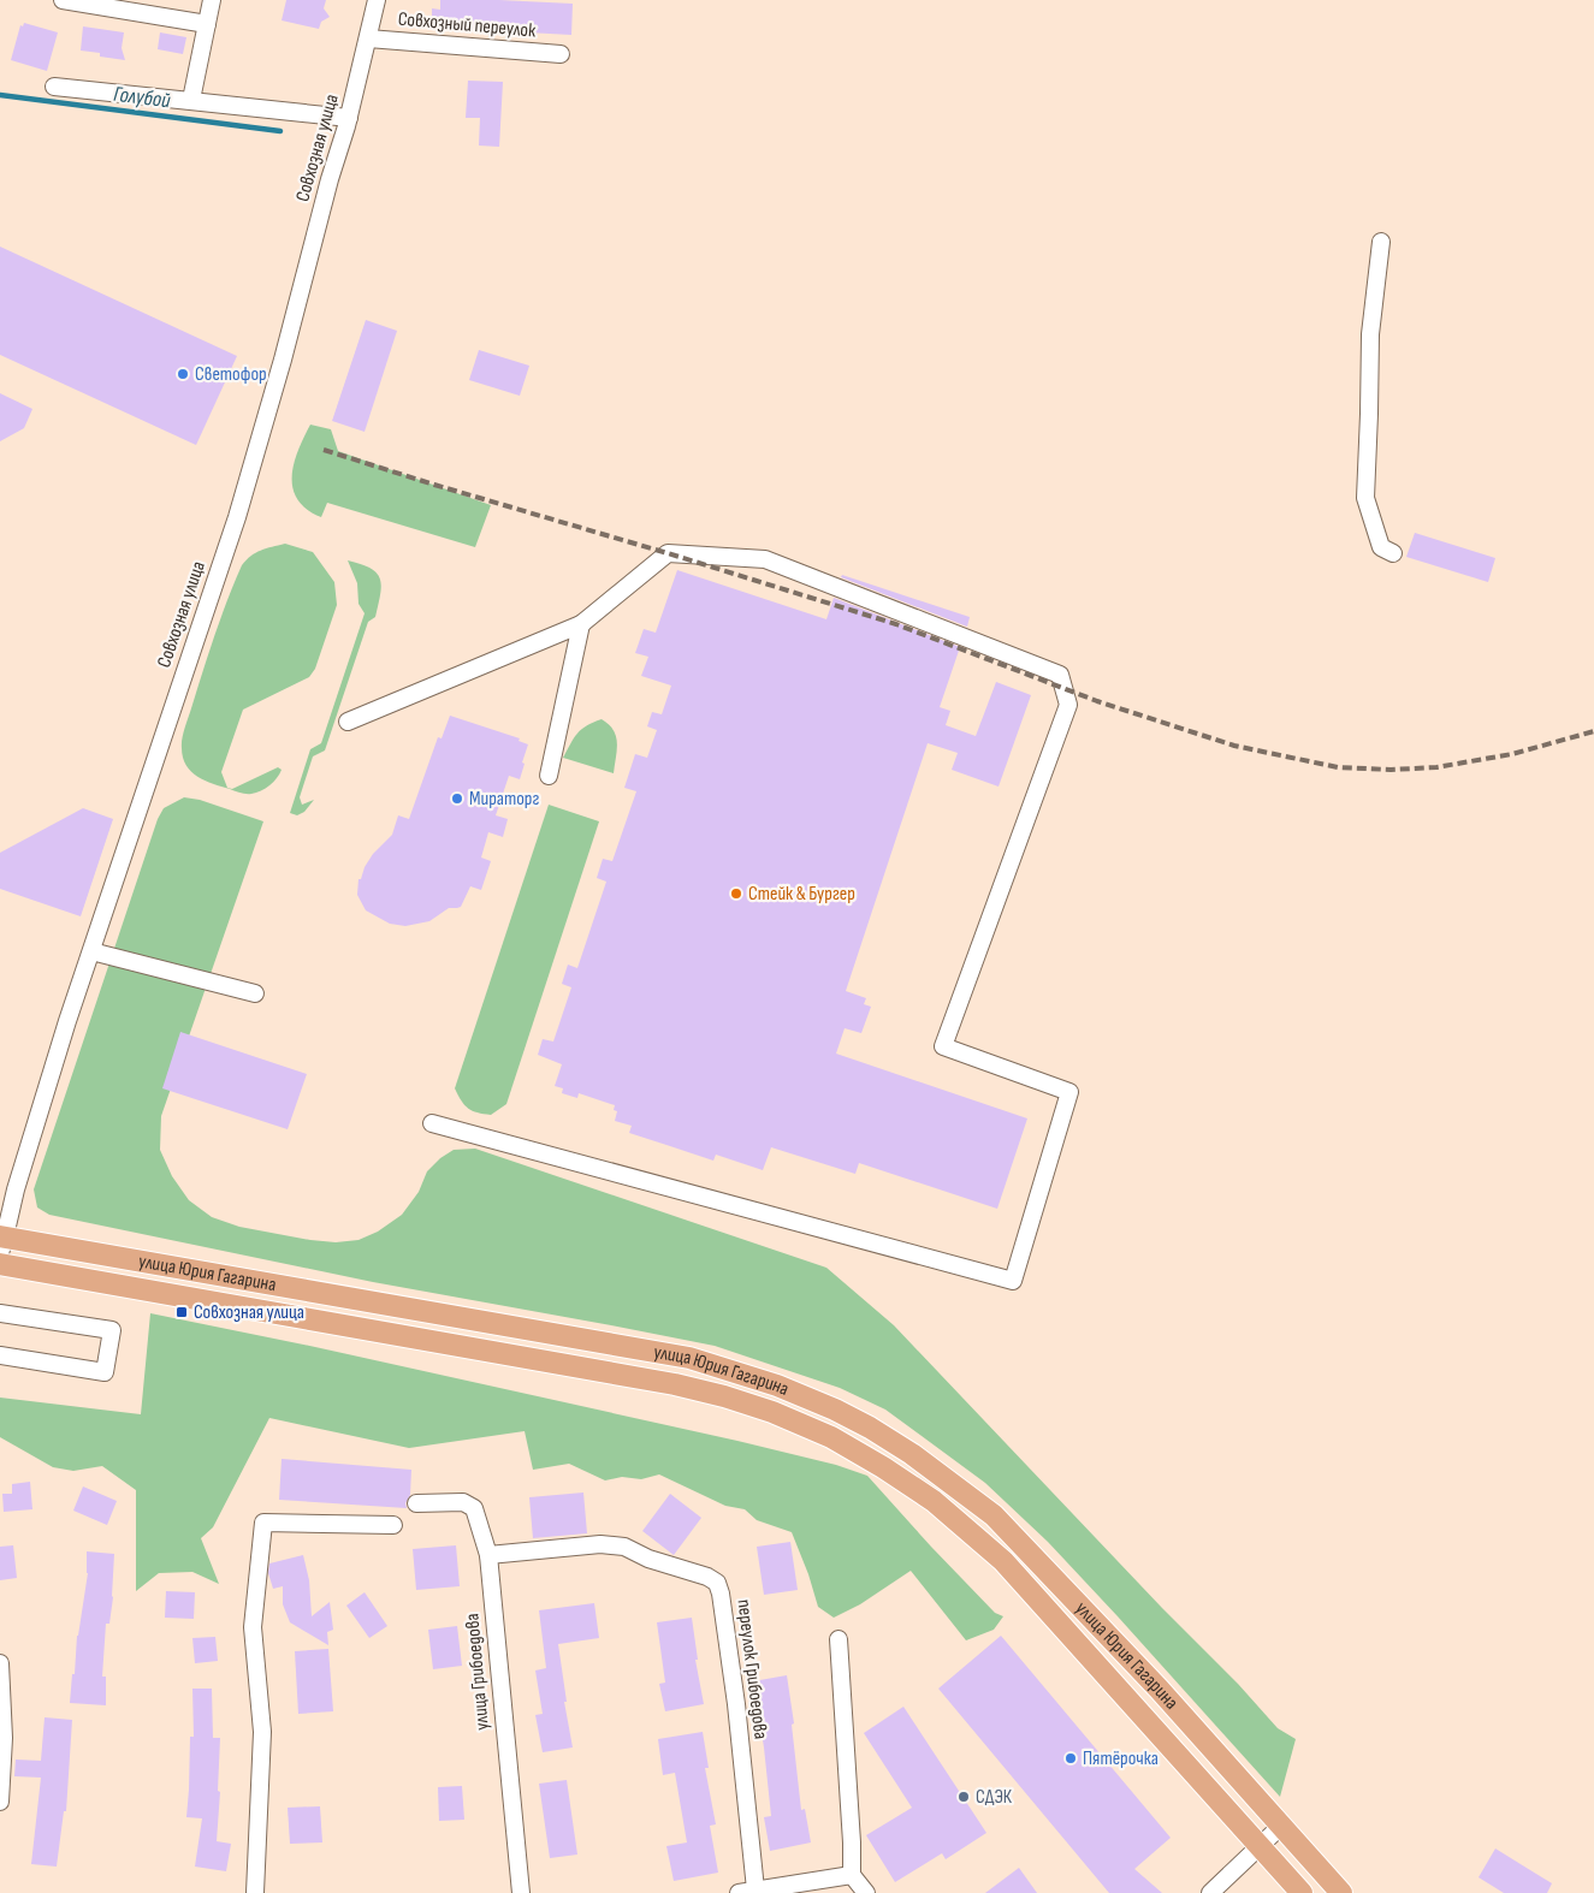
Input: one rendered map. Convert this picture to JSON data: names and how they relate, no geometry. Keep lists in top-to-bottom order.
{
  "streets": {
    "main road": ["улица Юрия Гагарина"],
    "street": [
      "Совхозный переулок",
      "Совхозная улица",
      "переулок Грибоедова",
      "улица Грибоедова"
    ]
  },
  "crossings": [
    ["Совхозный переулок", "Совхозная улица"],
    ["Совхозная улица", "улица Юрия Гагарина"],
    ["переулок Грибоедова", "улица Грибоедова"]
  ],
  "water": ["Голубой"],
  "places": {
    "other": [
      "Светофор",
      "Мираторг",
      "Стейк & Бургер",
      "Пятёрочка",
      "СДЭК"
    ],
    "transit": ["Совхозная улица"]
  }
}
